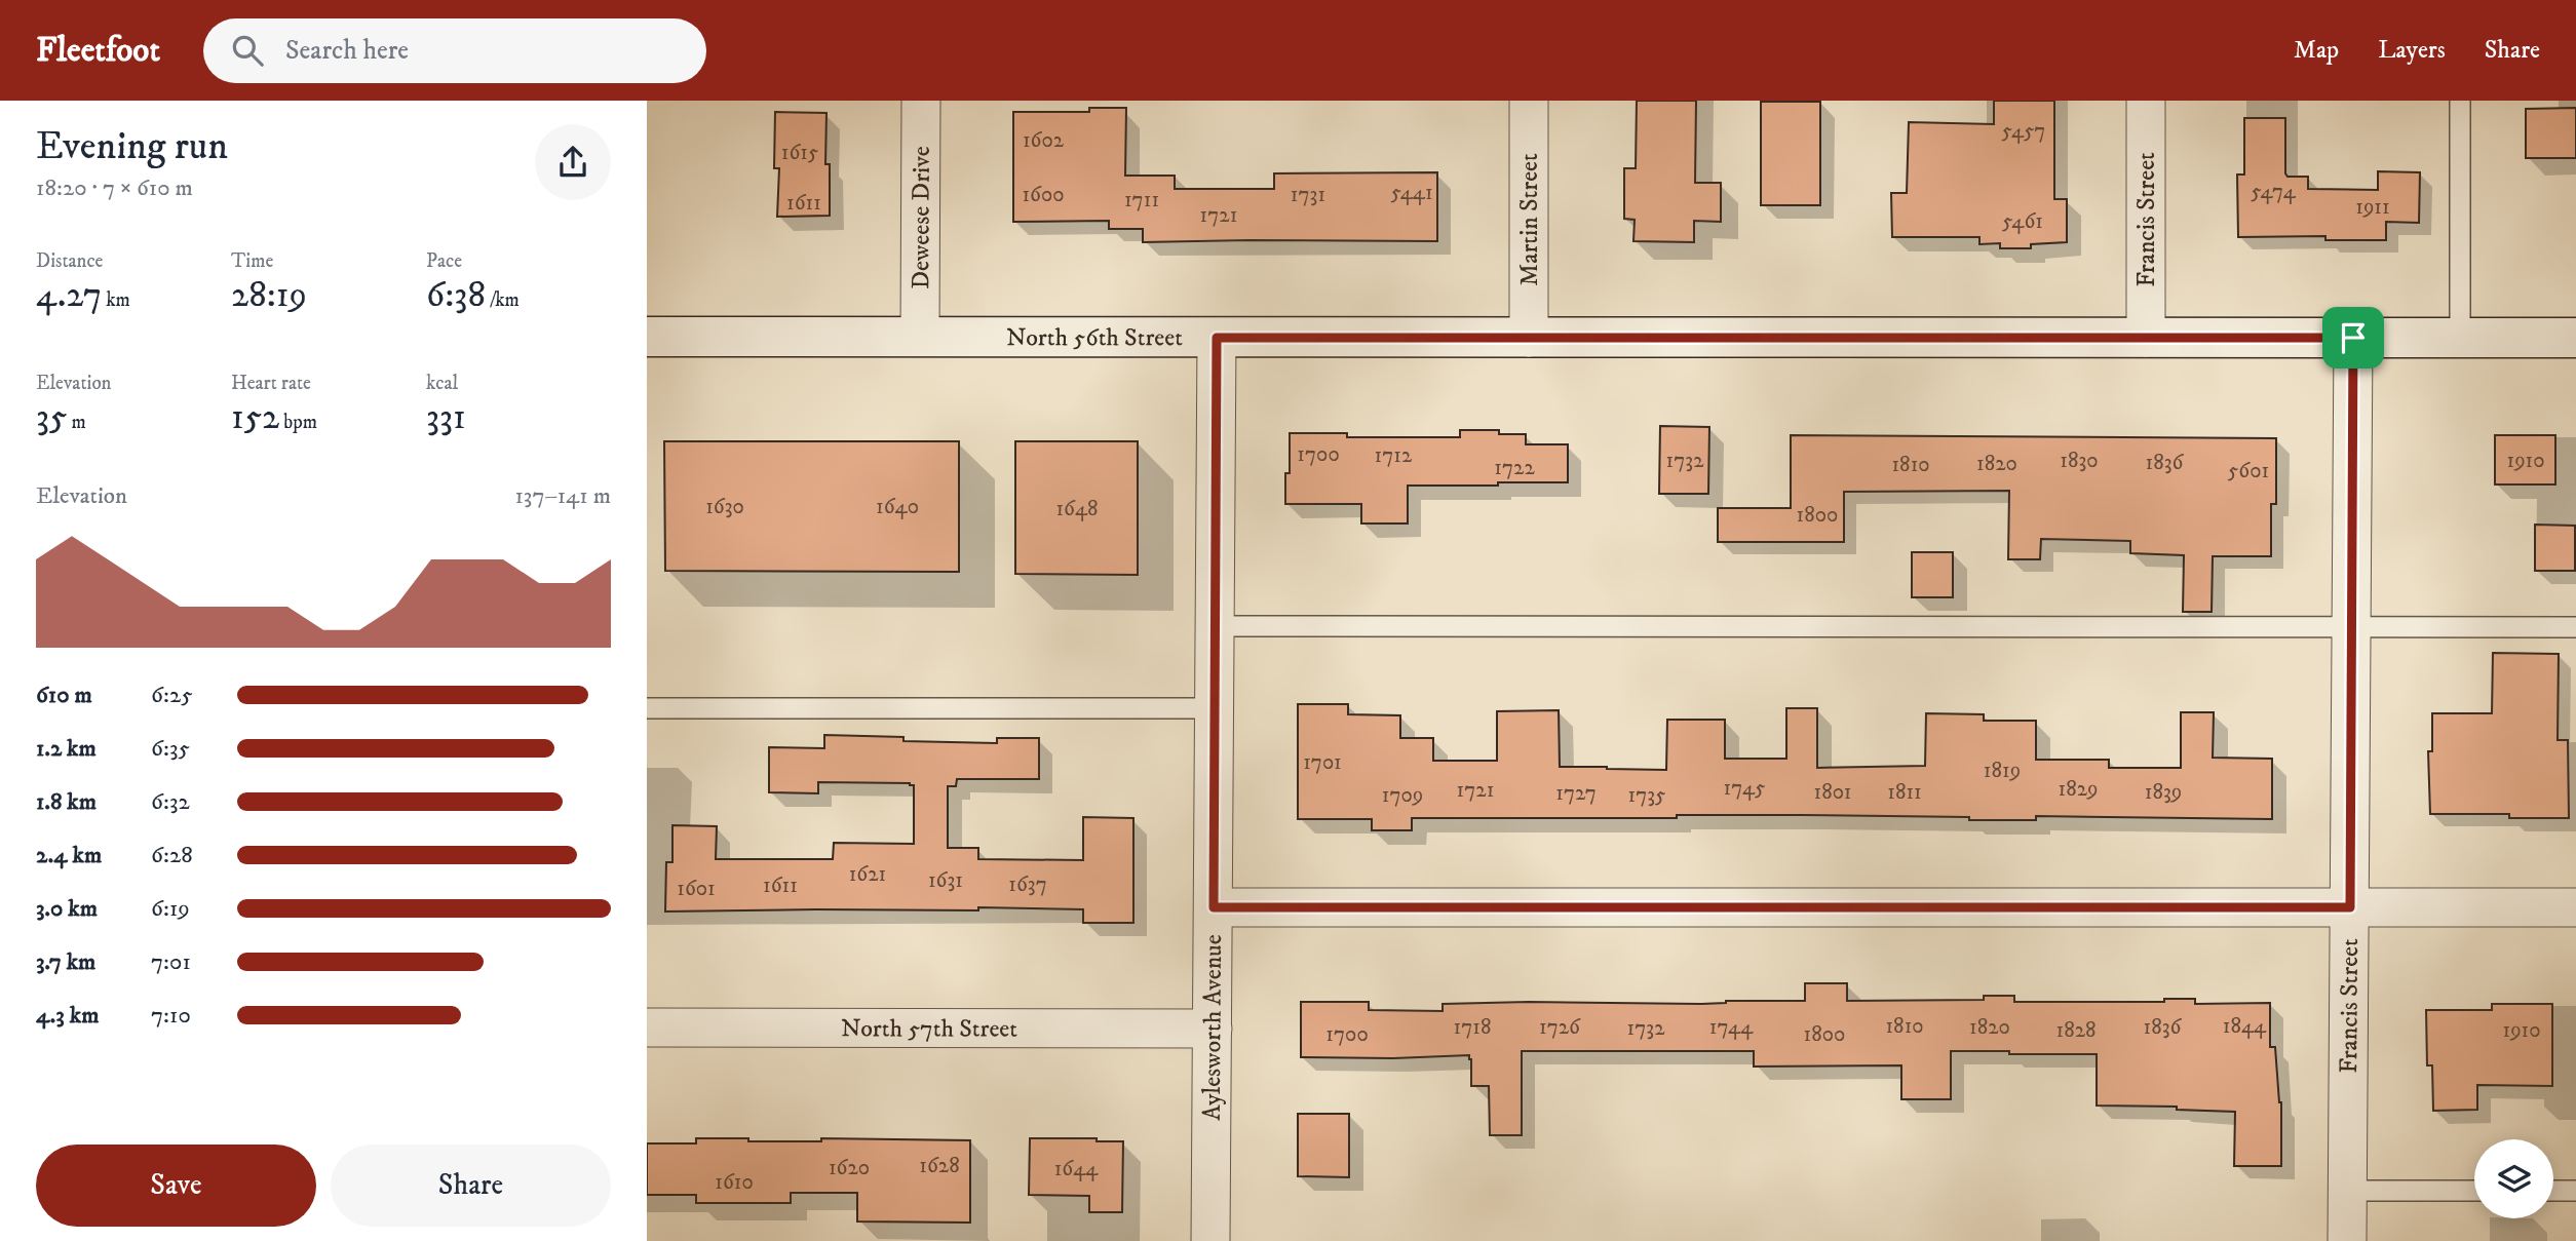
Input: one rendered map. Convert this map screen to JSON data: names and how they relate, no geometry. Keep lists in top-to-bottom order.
{
  "streets": {
    "main road": ["North 56th Street"],
    "street": [
      "Deweese Drive",
      "Martin Street",
      "Francis Street",
      "Aylesworth Avenue",
      "North 57th Street"
    ]
  },
  "crossings": [
    ["Deweese Drive", "North 56th Street"],
    ["Martin Street", "North 56th Street"],
    ["Francis Street", "North 56th Street"],
    ["North 56th Street", "Aylesworth Avenue"],
    ["Aylesworth Avenue", "North 57th Street"]
  ],
  "house_numbers": [
    "5457",
    "1602",
    "1615",
    "5474",
    "5441",
    "1600",
    "1731",
    "1711",
    "1611",
    "1911",
    "1721",
    "5461",
    "1700",
    "1712",
    "1732",
    "1830",
    "1910",
    "1836",
    "1820",
    "1810",
    "1722",
    "5601",
    "1630",
    "1640",
    "1648",
    "1800",
    "1701",
    "1819",
    "1745",
    "1829",
    "1721",
    "1801",
    "1811",
    "1839",
    "1727",
    "1709",
    "1735",
    "1621",
    "1631",
    "1637",
    "1611",
    "1601",
    "1810",
    "1844",
    "1718",
    "1726",
    "1744",
    "1820",
    "1836",
    "1732",
    "1828",
    "1910",
    "1700",
    "1800",
    "1628",
    "1620",
    "1644",
    "1610"
  ],
  "page": {
    "header": "Fleetfoot",
    "search": "Search here",
    "nav": ["Map", "Layers", "Share"],
    "heading": ["Evening run", "18:20 · 7 × 610 m"],
    "stats": [
      ["Distance", "4.27 km"],
      ["Time", "28:19"],
      ["Pace", "6:38 /km"],
      ["Elevation", "35 m"],
      ["Heart rate", "152 bpm"],
      ["kcal", "331"]
    ],
    "chart": ["Elevation", "137–141 m"],
    "list": [
      {
        "name": "610 m",
        "note": "6:25"
      },
      {
        "name": "1.2 km",
        "note": "6:35"
      },
      {
        "name": "1.8 km",
        "note": "6:32"
      },
      {
        "name": "2.4 km",
        "note": "6:28"
      },
      {
        "name": "3.0 km",
        "note": "6:19"
      },
      {
        "name": "3.7 km",
        "note": "7:01"
      },
      {
        "name": "4.3 km",
        "note": "7:10"
      }
    ],
    "buttons": ["Save", "Share"]
  }
}
